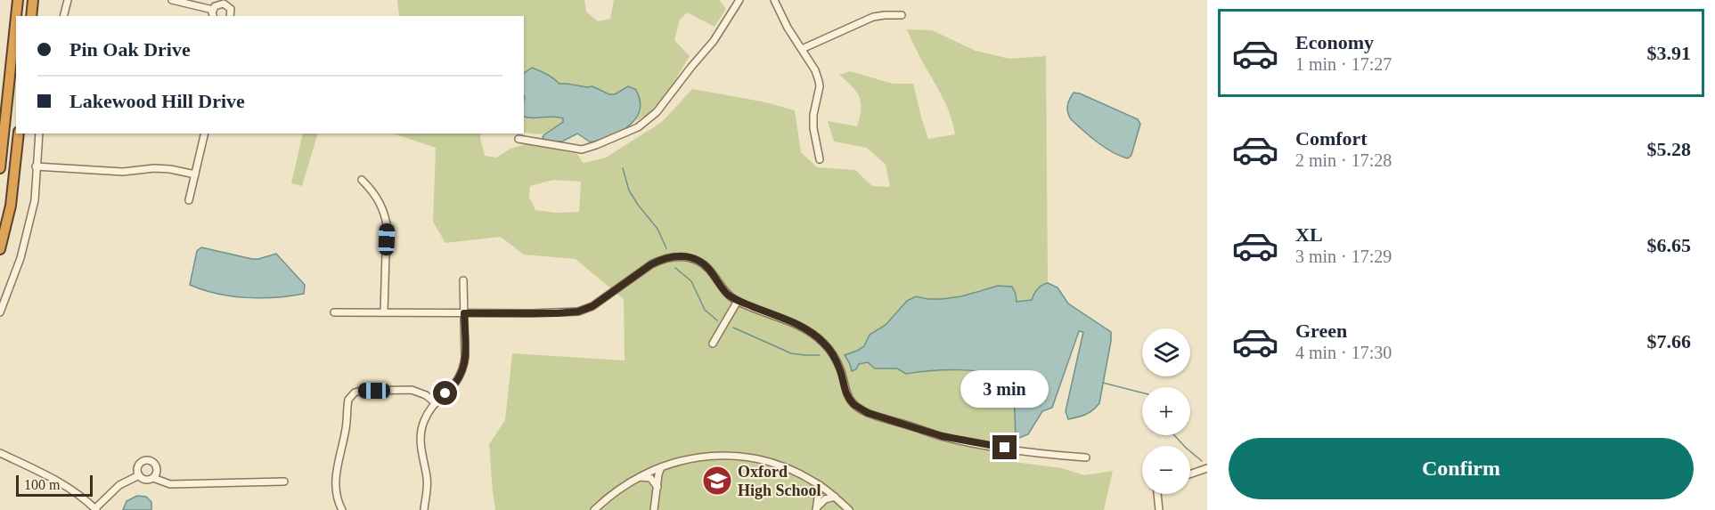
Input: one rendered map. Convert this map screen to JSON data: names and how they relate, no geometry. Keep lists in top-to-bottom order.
{
  "places": {
    "school or university": ["Oxford High School"]
  },
  "scale_bar": "100 m",
  "page": {
    "list": [
      {
        "name": "Economy",
        "note": "1 min · 17:27",
        "value": "$3.91"
      },
      {
        "name": "Comfort",
        "note": "2 min · 17:28",
        "value": "$5.28"
      },
      {
        "name": "XL",
        "note": "3 min · 17:29",
        "value": "$6.65"
      },
      {
        "name": "Green",
        "note": "4 min · 17:30",
        "value": "$7.66"
      }
    ],
    "banner": ["Pin Oak Drive", "Lakewood Hill Drive"],
    "map_buttons": ["+", "−"],
    "bubble": "3 min",
    "buttons": "Confirm",
    "scale": "100 m"
  }
}
